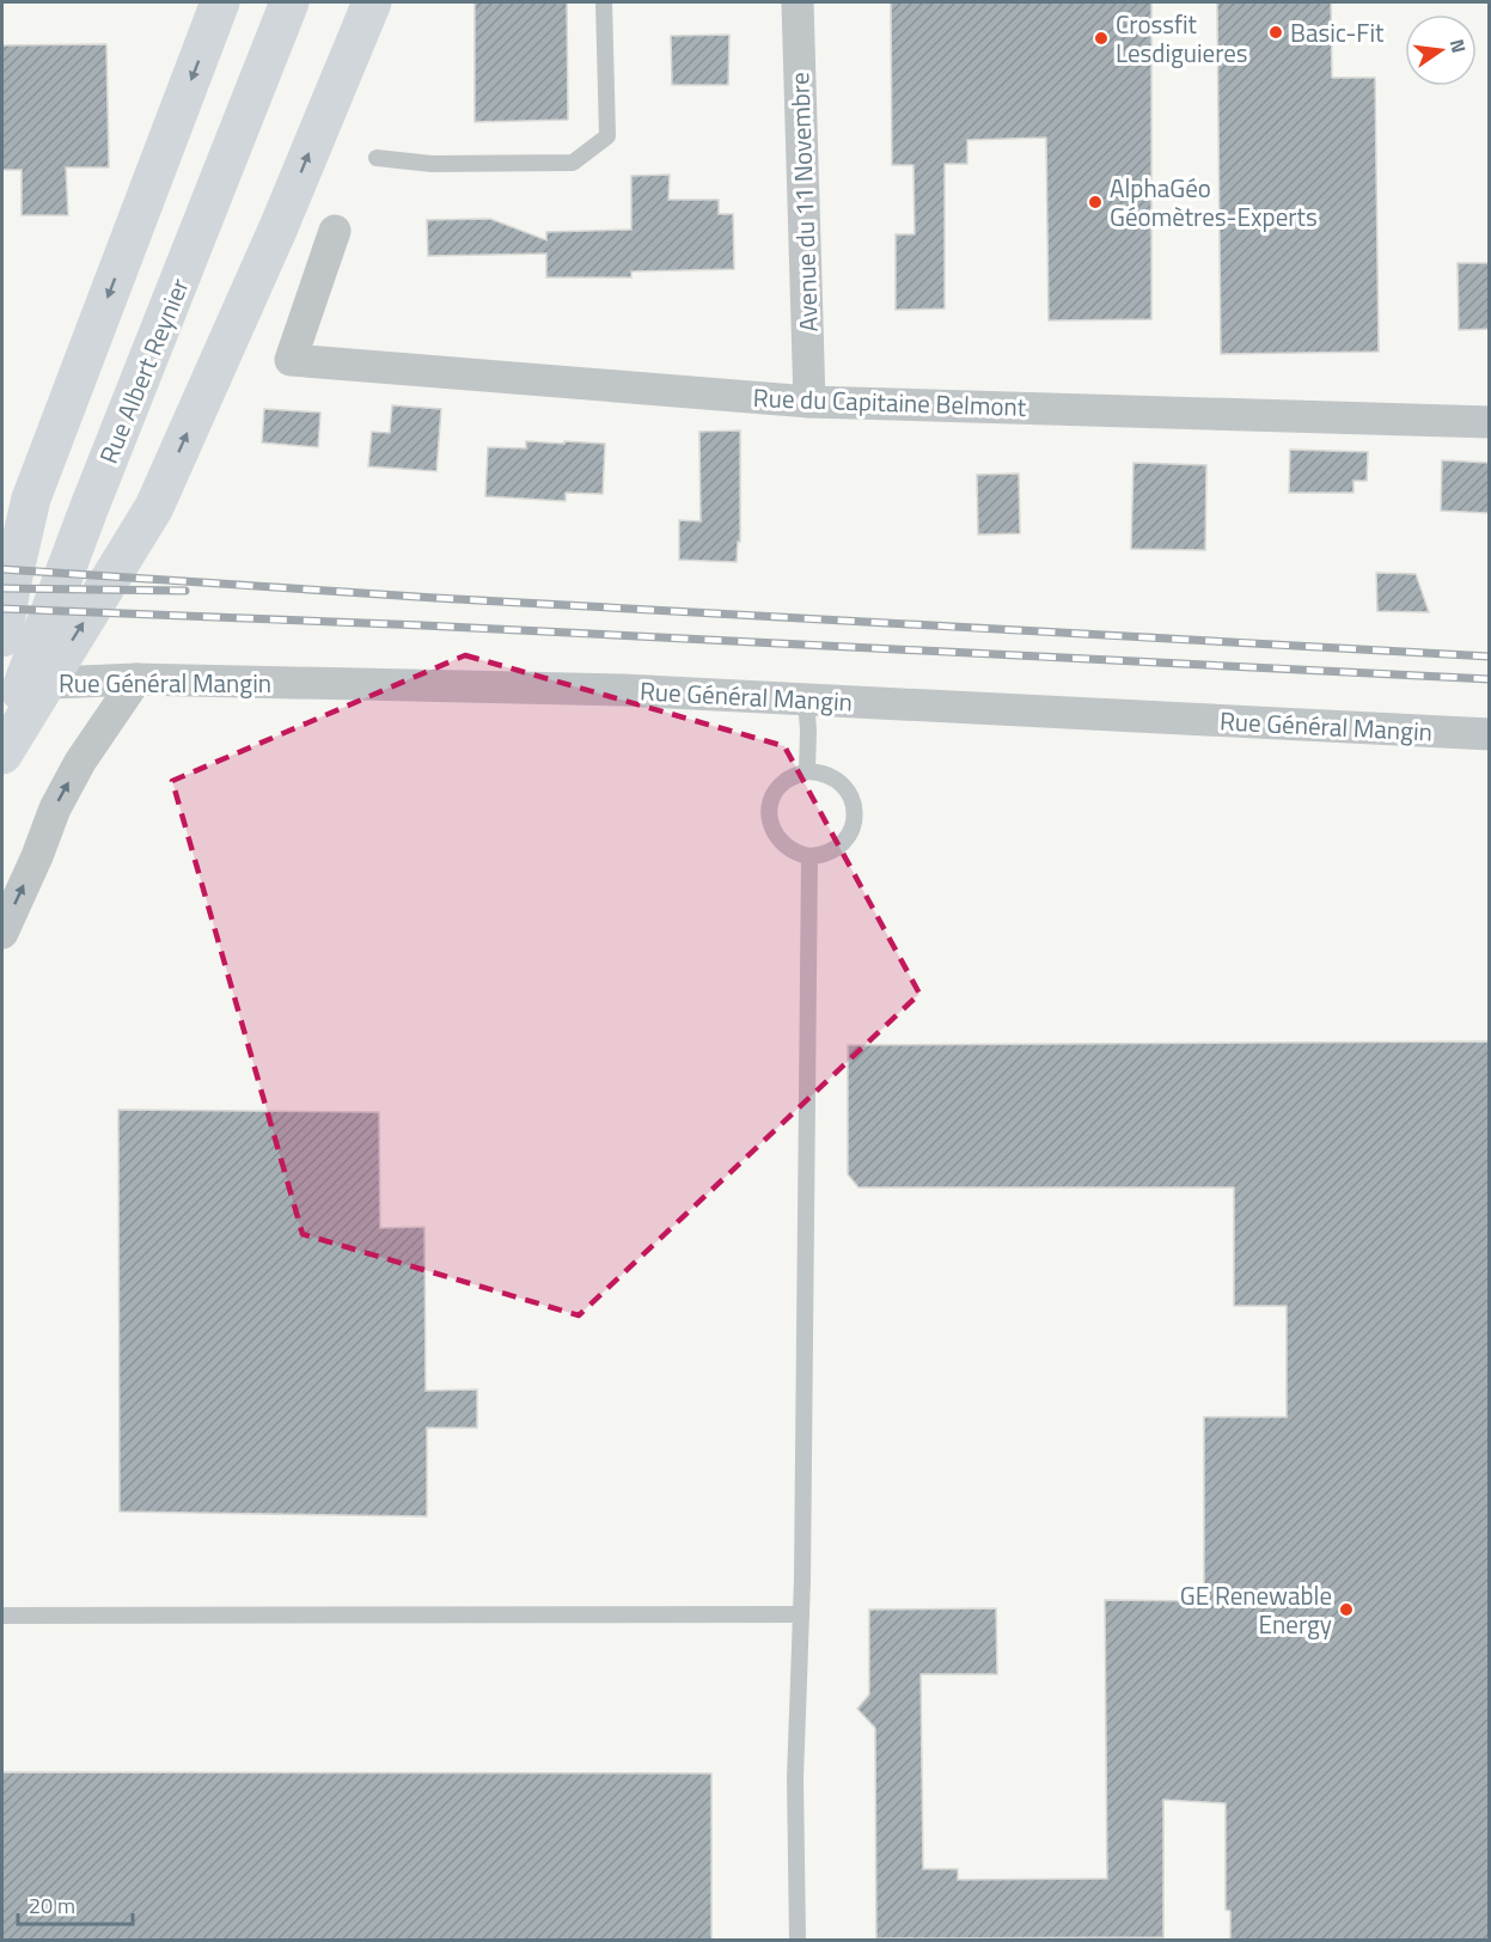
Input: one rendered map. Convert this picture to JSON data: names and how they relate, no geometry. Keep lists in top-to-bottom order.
{
  "streets": {
    "main road": ["Rue Albert Reynier"],
    "street": ["Avenue du 11 Novembre", "Rue du Capitaine Belmont", "Rue Général Mangin"]
  },
  "crossings": [
    ["Avenue du 11 Novembre", "Rue du Capitaine Belmont"]
  ],
  "places": [
    "Basic-Fit",
    "Crossfit Lesdiguieres",
    "AlphaGéo Géomètres-Experts",
    "GE Renewable Energy"
  ],
  "scale_bar": "20 m",
  "north": "right"
}
